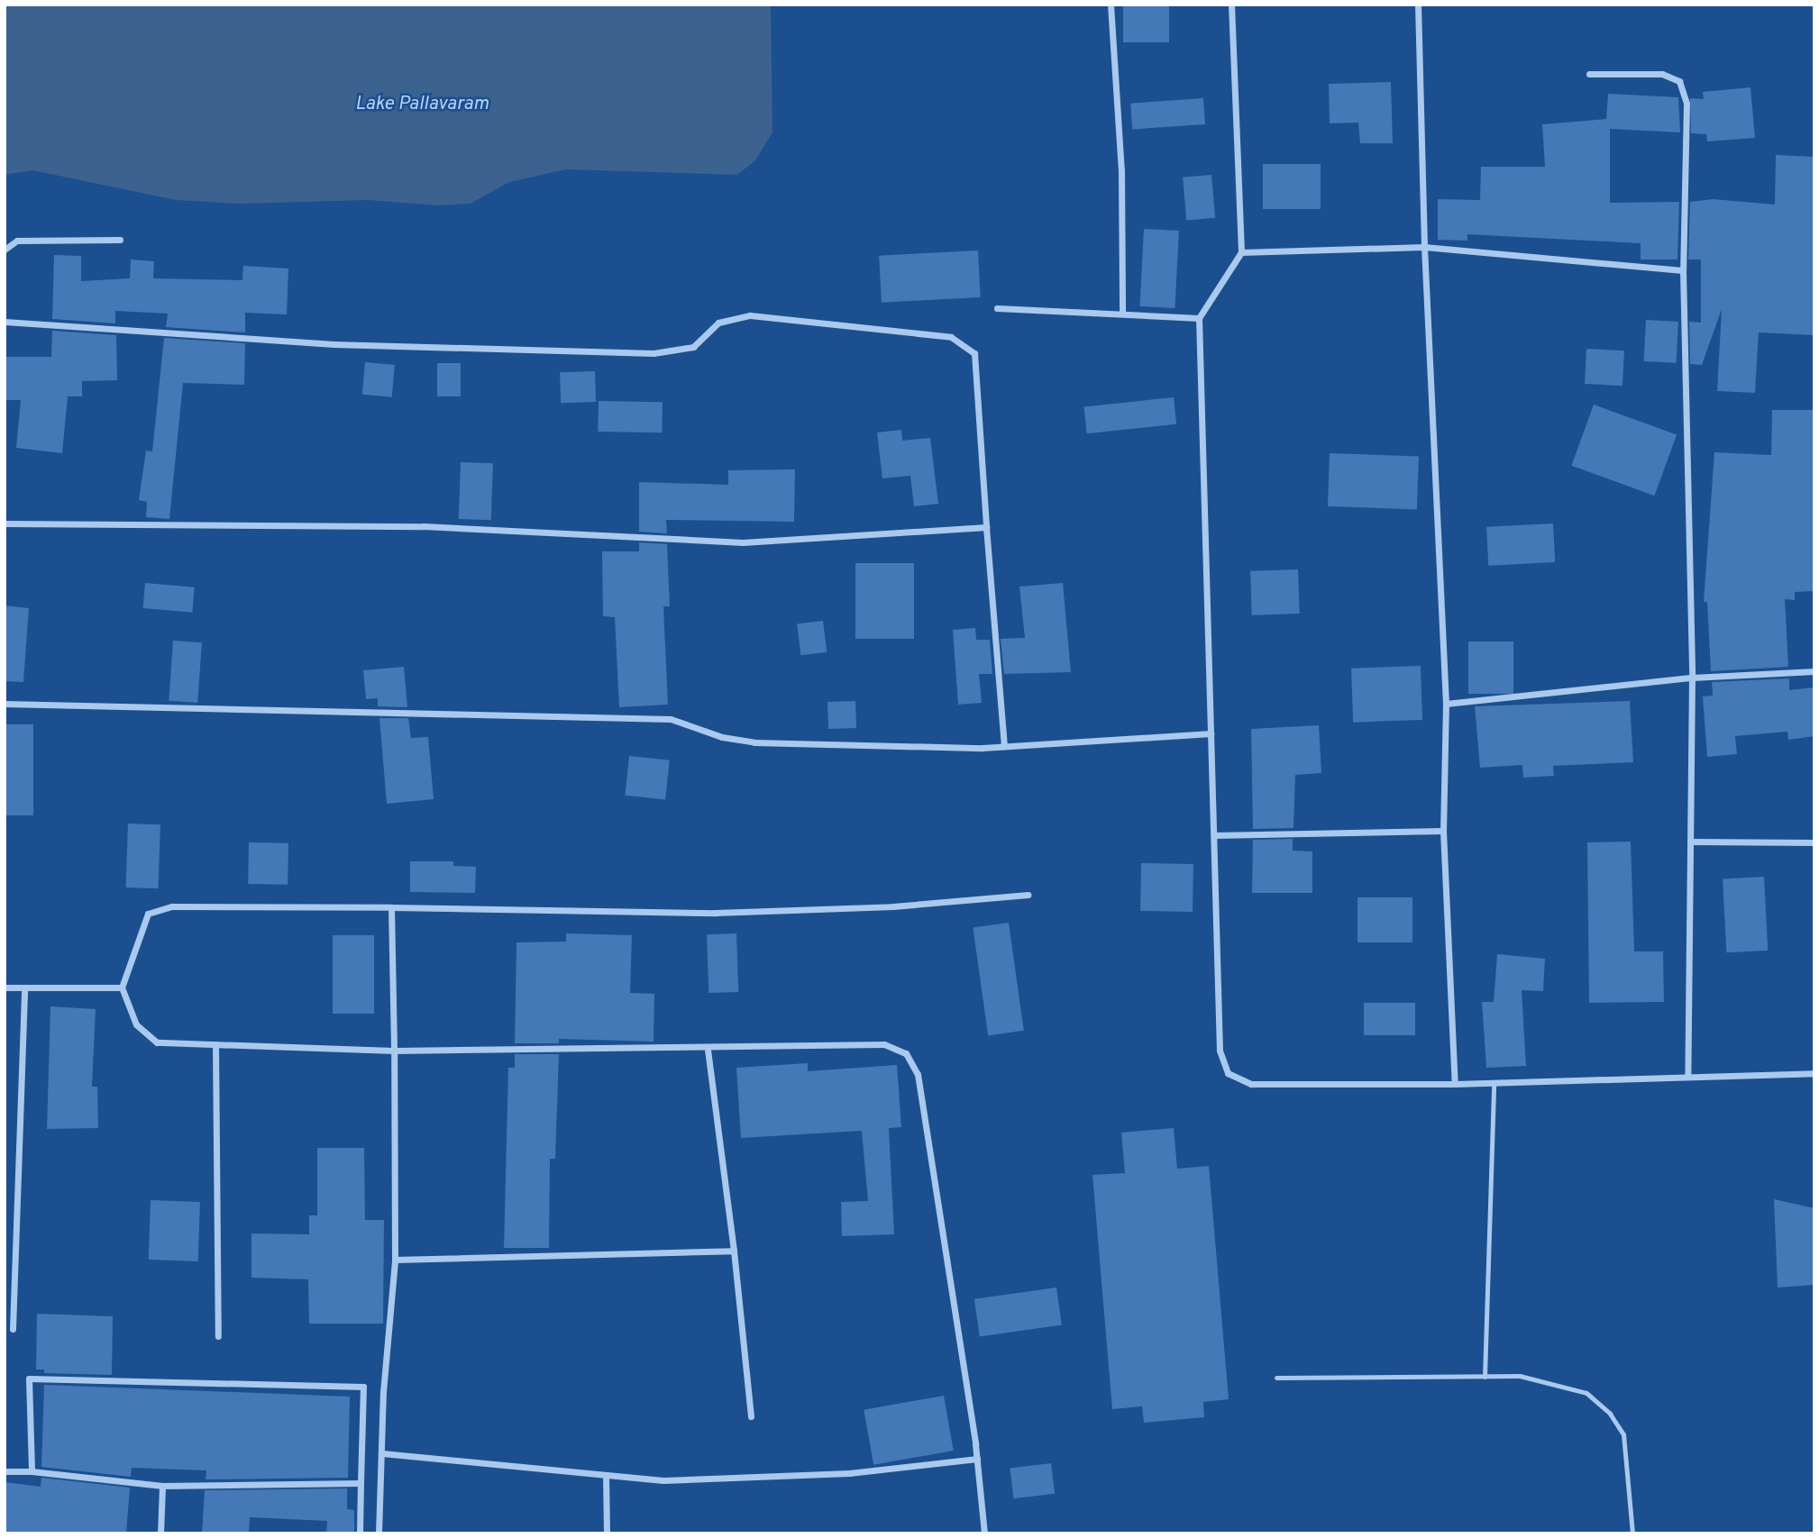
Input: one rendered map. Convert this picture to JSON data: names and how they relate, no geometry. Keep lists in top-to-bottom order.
{
  "water": ["Lake Pallavaram"]
}
